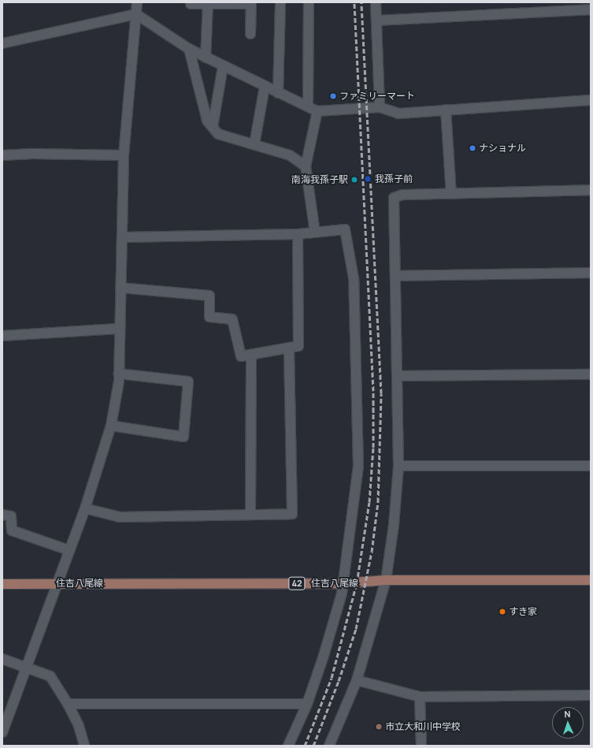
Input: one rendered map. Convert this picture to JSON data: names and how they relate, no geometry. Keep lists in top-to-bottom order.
{
  "streets": {
    "main road": ["住吉八尾線", "42"]
  },
  "places": [
    "ファミリーマート",
    "ナショナル",
    "我孫子前",
    "南海我孫子駅",
    "すき家",
    "市立大和川中学校"
  ],
  "north": "top"
}
